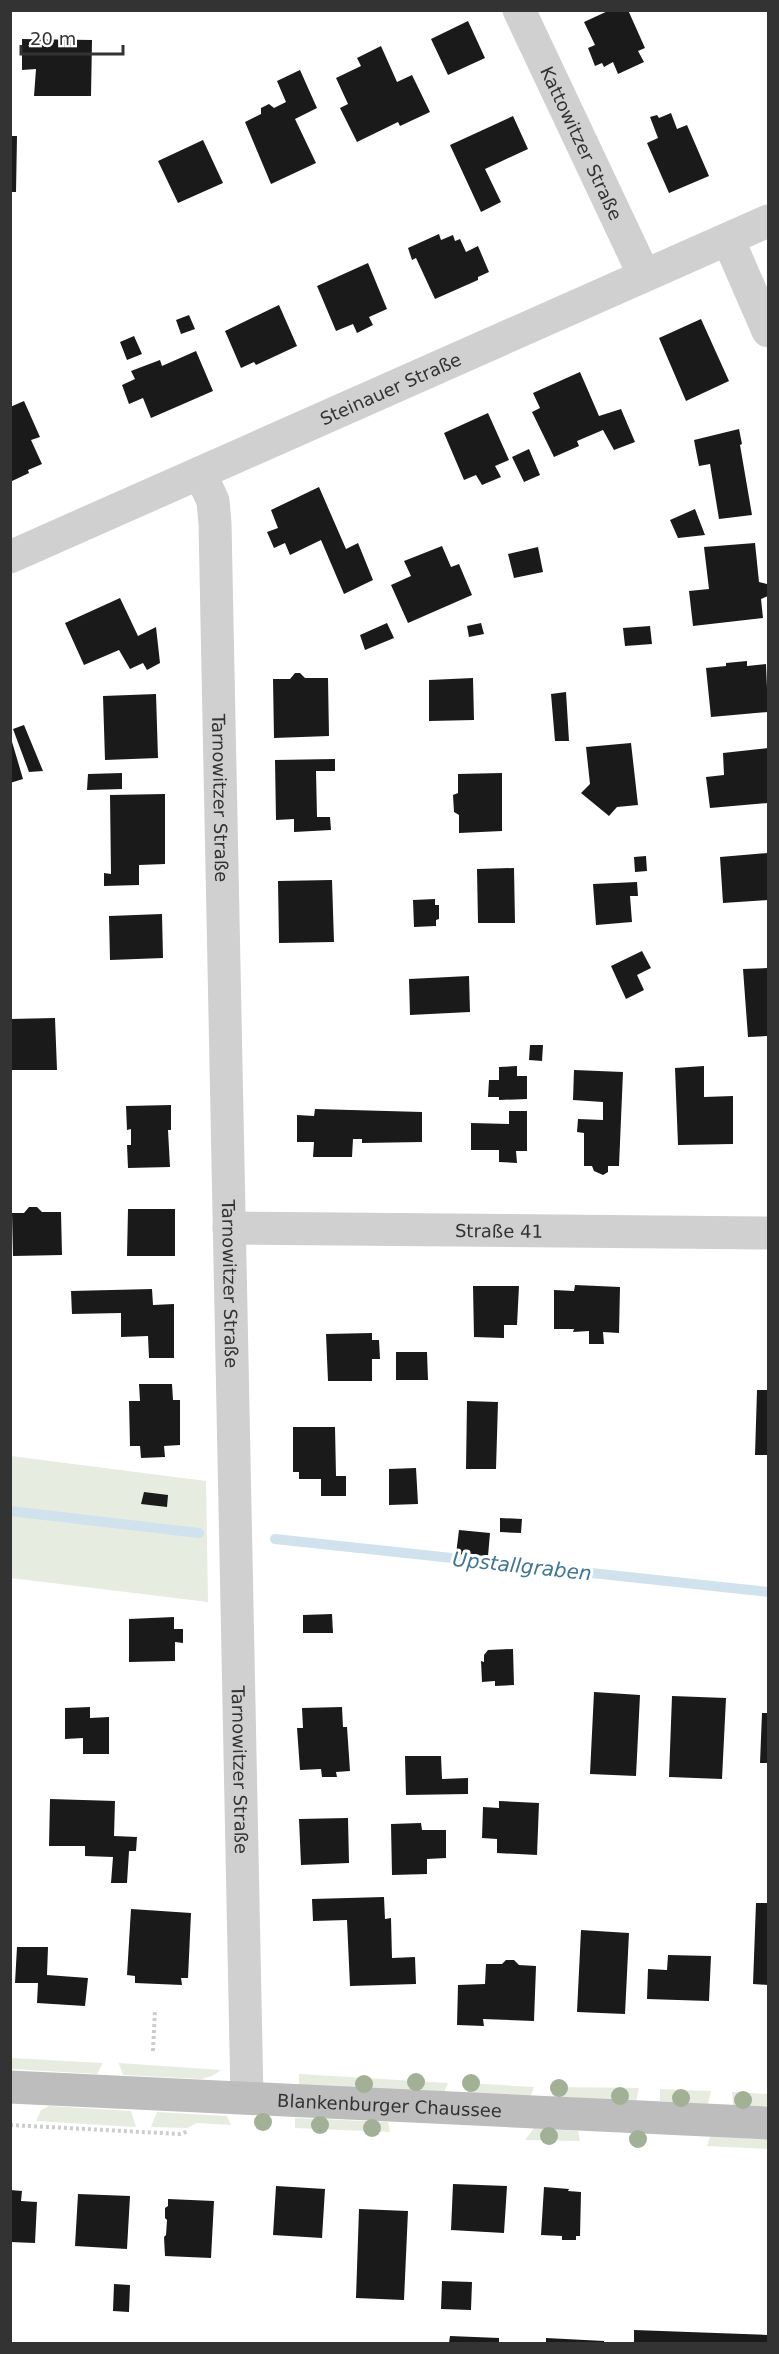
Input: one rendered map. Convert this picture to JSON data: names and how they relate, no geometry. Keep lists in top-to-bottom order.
{
  "streets": {
    "main road": ["Blankenburger Chaussee"],
    "street": [
      "Kattowitzer Straße",
      "Steinauer Straße",
      "Tarnowitzer Straße",
      "Straße 41"
    ]
  },
  "crossings": [
    ["Kattowitzer Straße", "Steinauer Straße"],
    ["Steinauer Straße", "Tarnowitzer Straße"],
    ["Tarnowitzer Straße", "Straße 41"],
    ["Tarnowitzer Straße", "Blankenburger Chaussee"]
  ],
  "water": ["Upstallgraben"],
  "scale_bar": "20 m"
}
